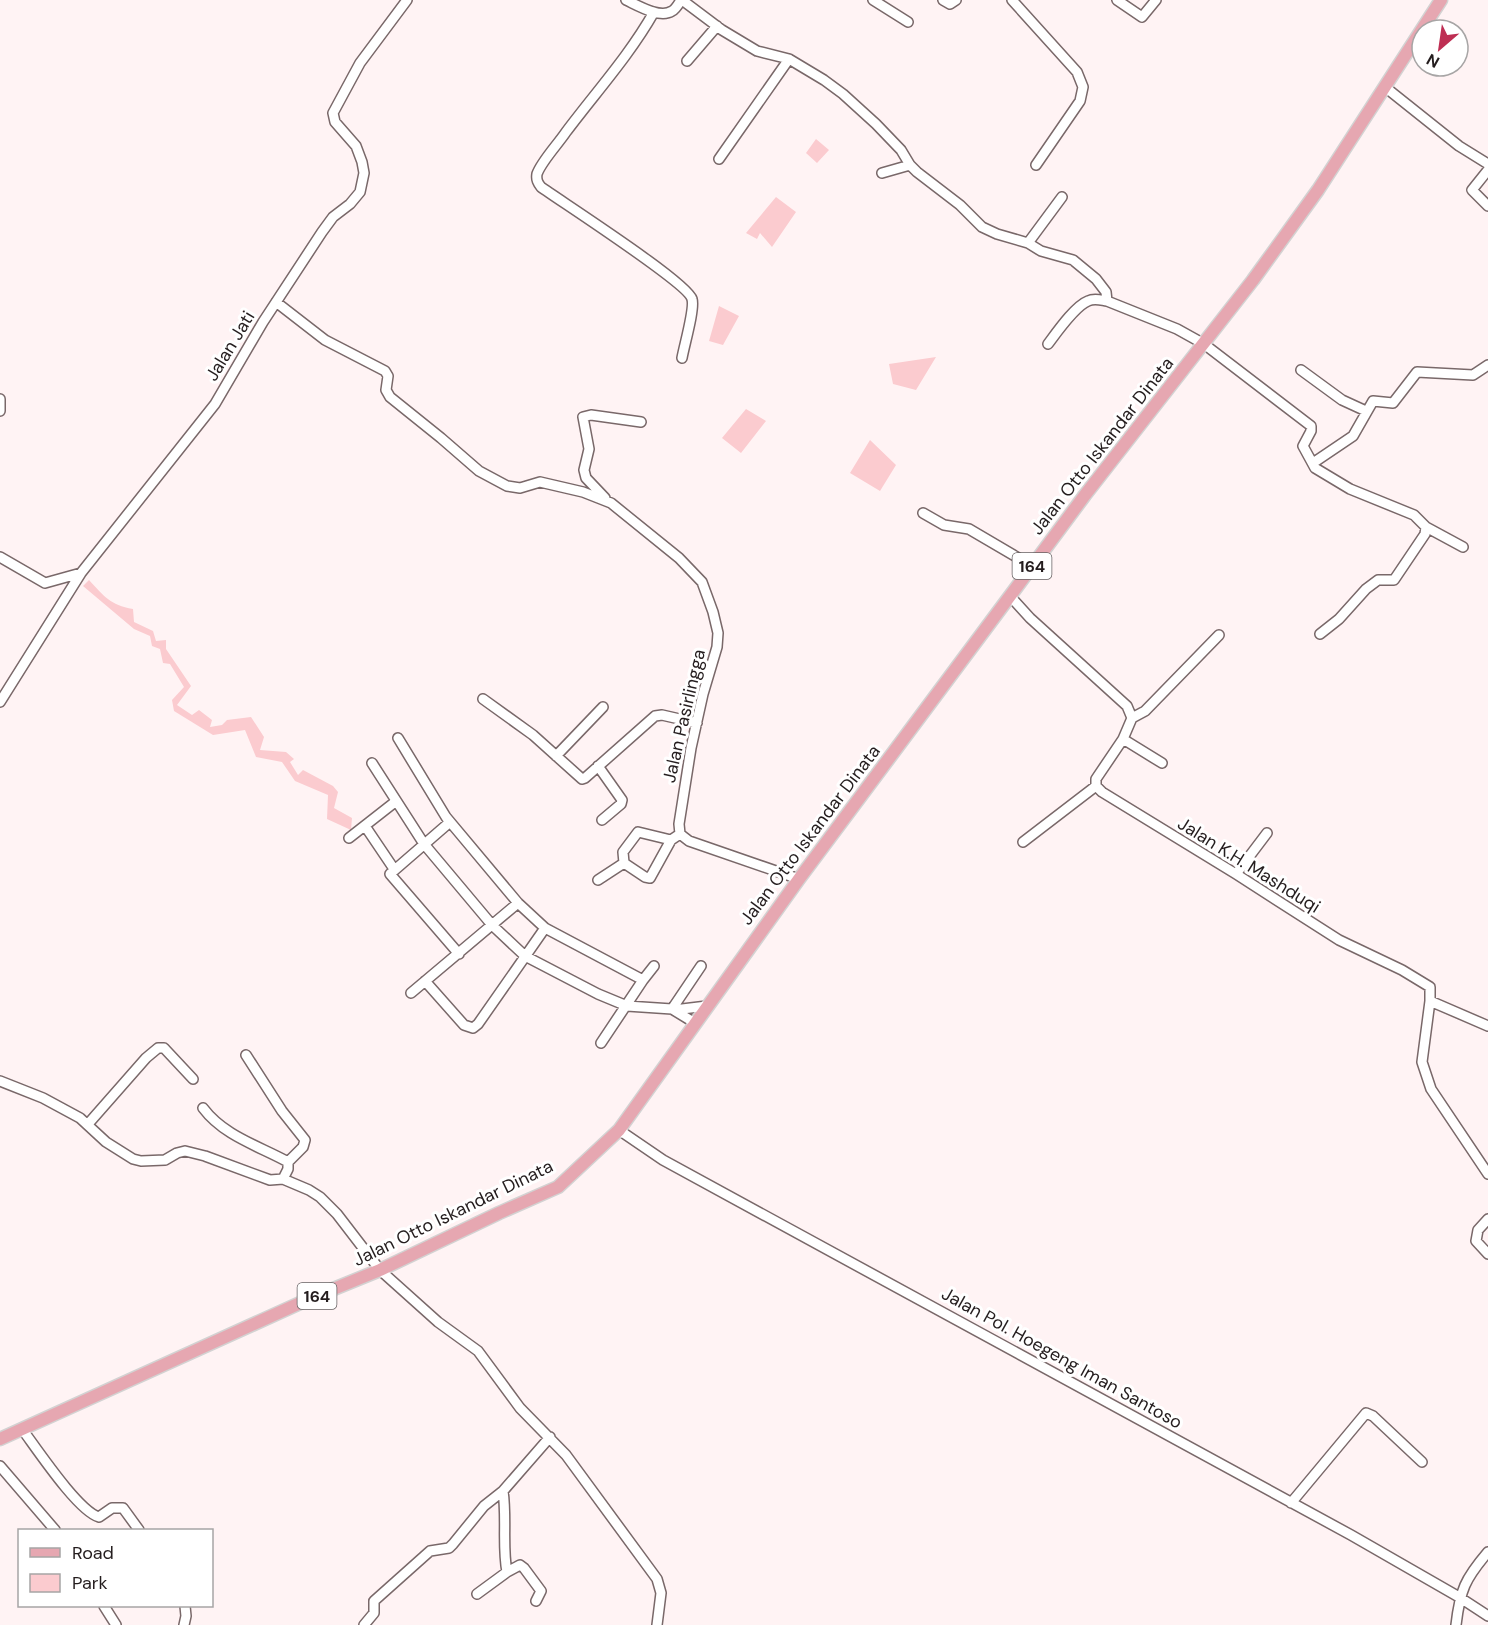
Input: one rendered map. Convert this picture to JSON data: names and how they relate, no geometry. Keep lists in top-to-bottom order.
{
  "streets": {
    "main road": ["Jalan Otto Iskandar Dinata", "164"],
    "street": [
      "Jalan Jati",
      "Jalan Pasirlingga",
      "Jalan K.H. Mashduqi",
      "Jalan Pol. Hoegeng Iman Santoso"
    ]
  },
  "crossings": [
    ["Jalan Jati", "Jalan Pasirlingga"],
    ["Jalan Otto Iskandar Dinata", "Jalan Pol. Hoegeng Iman Santoso"]
  ],
  "legend": ["Road", "Park"],
  "north": "bottom left"
}
